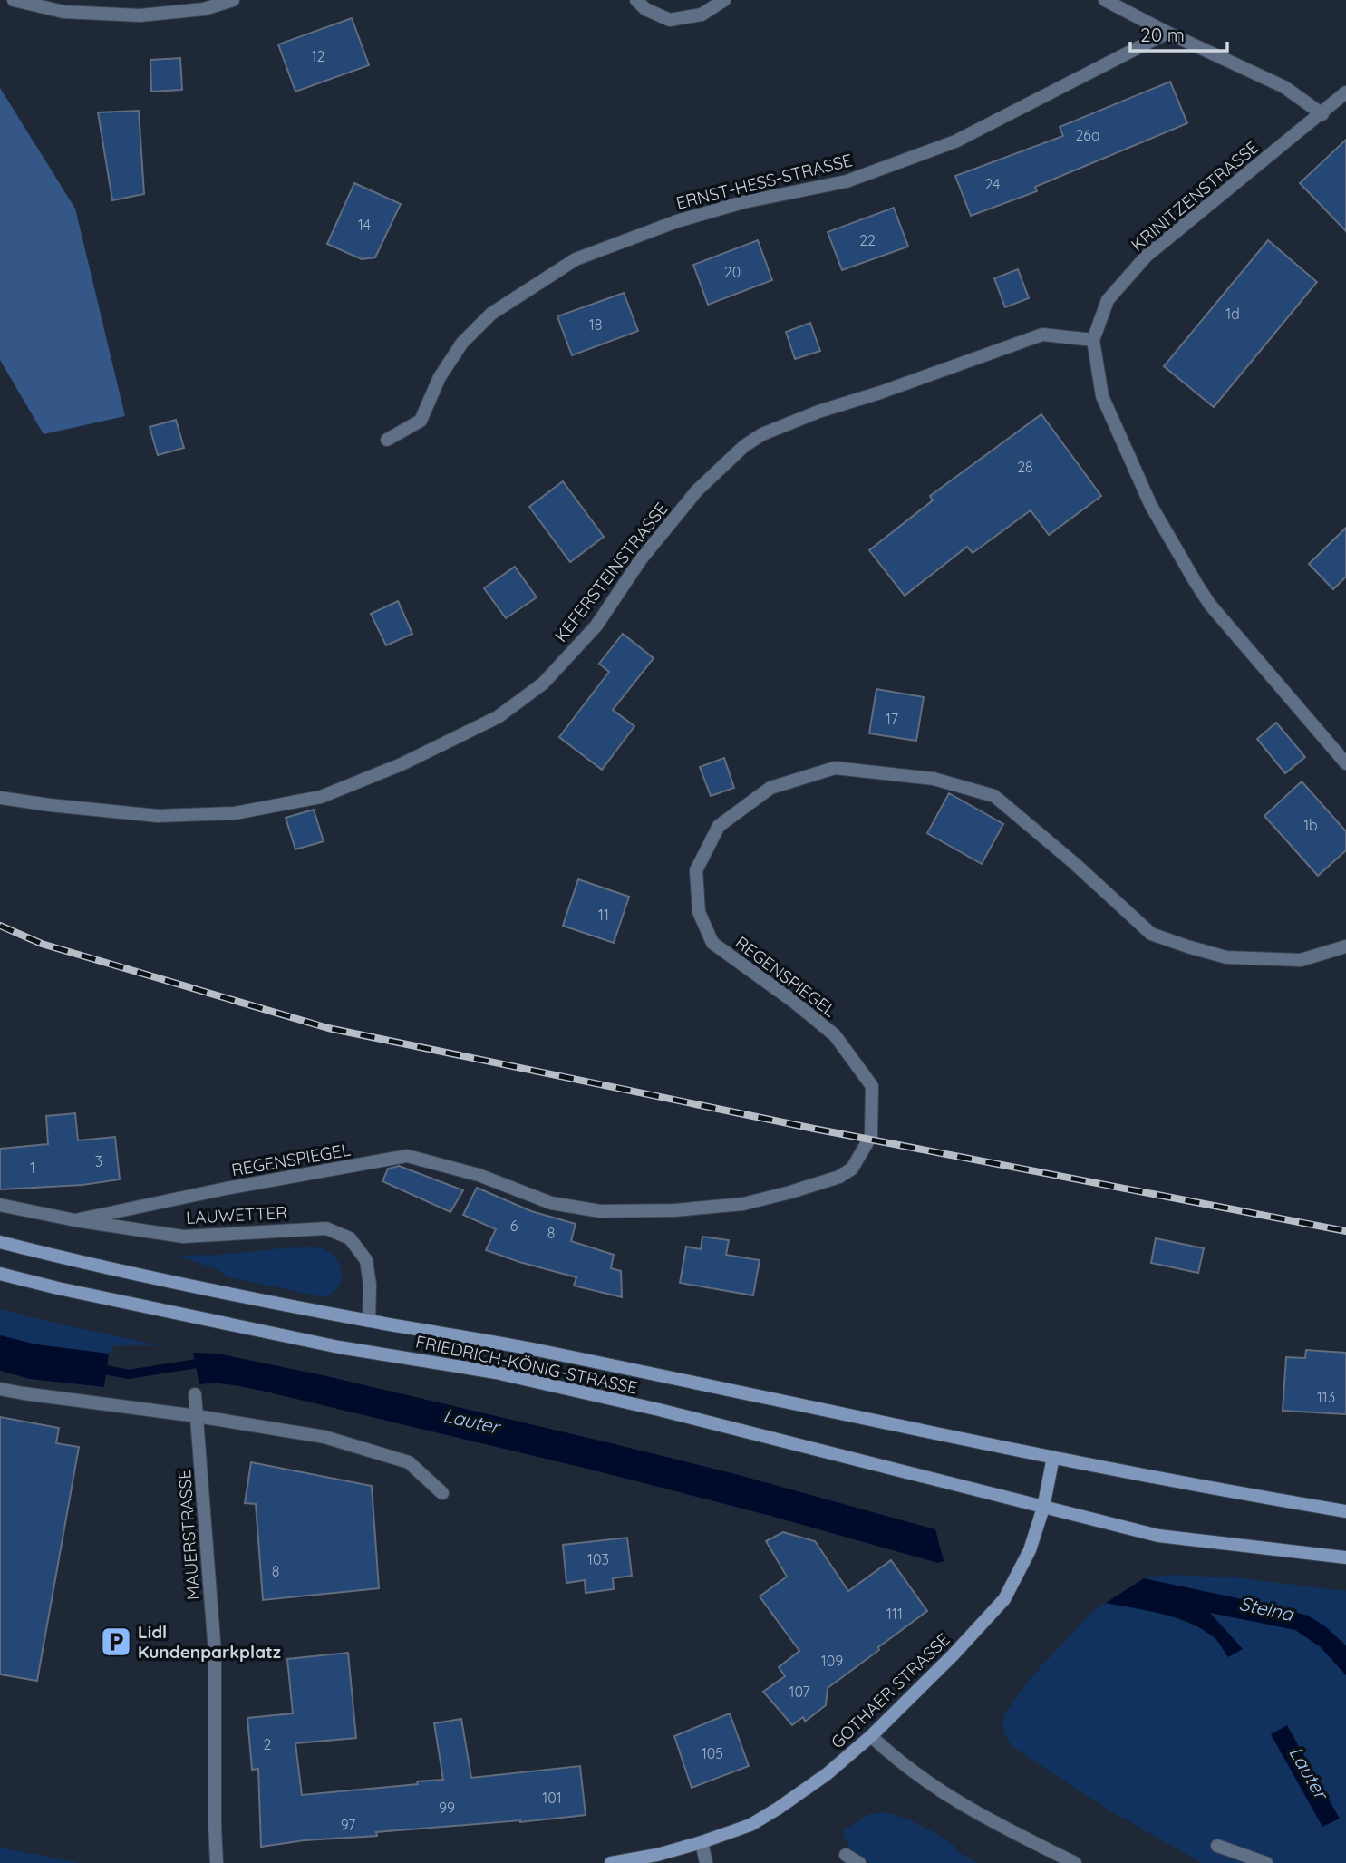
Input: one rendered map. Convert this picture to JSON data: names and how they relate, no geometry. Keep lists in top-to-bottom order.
{
  "streets": {
    "main road": ["FRIEDRICH-KÖNIG-STRASSE", "GOTHAER STRASSE"],
    "street": [
      "ERNST-HESS-STRASSE",
      "KRINITZENSTRASSE",
      "KEFERSTEINSTRASSE",
      "REGENSPIEGEL",
      "LAUWETTER",
      "MAUERSTRASSE"
    ]
  },
  "crossings": [
    ["KRINITZENSTRASSE", "KEFERSTEINSTRASSE"],
    ["REGENSPIEGEL", "LAUWETTER"],
    ["FRIEDRICH-KÖNIG-STRASSE", "GOTHAER STRASSE"]
  ],
  "water": ["Lauter", "Steina"],
  "places": {
    "parking": ["Lidl Kundenparkplatz"]
  },
  "house_numbers": [
    "12",
    "26a",
    "24",
    "14",
    "22",
    "20",
    "1d",
    "18",
    "28",
    "17",
    "1b",
    "11",
    "3",
    "1",
    "6",
    "8",
    "113",
    "103",
    "8",
    "111",
    "109",
    "107",
    "2",
    "105",
    "101",
    "99",
    "97"
  ],
  "scale_bar": "20 m"
}
